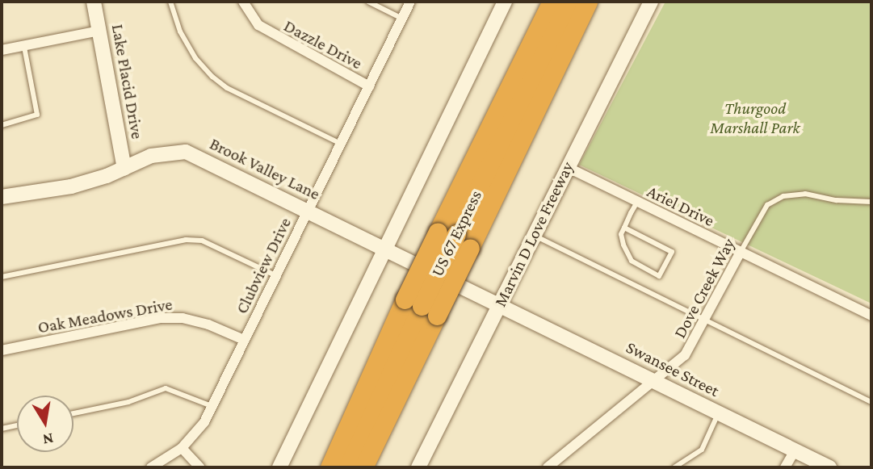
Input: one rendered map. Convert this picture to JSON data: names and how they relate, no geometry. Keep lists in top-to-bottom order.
{
  "streets": {
    "highway": ["US 67 Express"],
    "street": [
      "Dazzle Drive",
      "Lake Placid Drive",
      "Brook Valley Lane",
      "Ariel Drive",
      "Marvin D Love Freeway",
      "Clubview Drive",
      "Dove Creek Way",
      "Oak Meadows Drive",
      "Swansee Street"
    ]
  },
  "crossings": [
    ["Dazzle Drive", "Clubview Drive"],
    ["Lake Placid Drive", "Brook Valley Lane"],
    ["Brook Valley Lane", "Marvin D Love Freeway"],
    ["Brook Valley Lane", "Clubview Drive"],
    ["Brook Valley Lane", "Swansee Street"],
    ["Ariel Drive", "Marvin D Love Freeway"],
    ["Ariel Drive", "Dove Creek Way"],
    ["Marvin D Love Freeway", "Swansee Street"],
    ["Clubview Drive", "Oak Meadows Drive"],
    ["Dove Creek Way", "Swansee Street"]
  ],
  "parks": ["Thurgood Marshall Park"],
  "north": "bottom"
}
